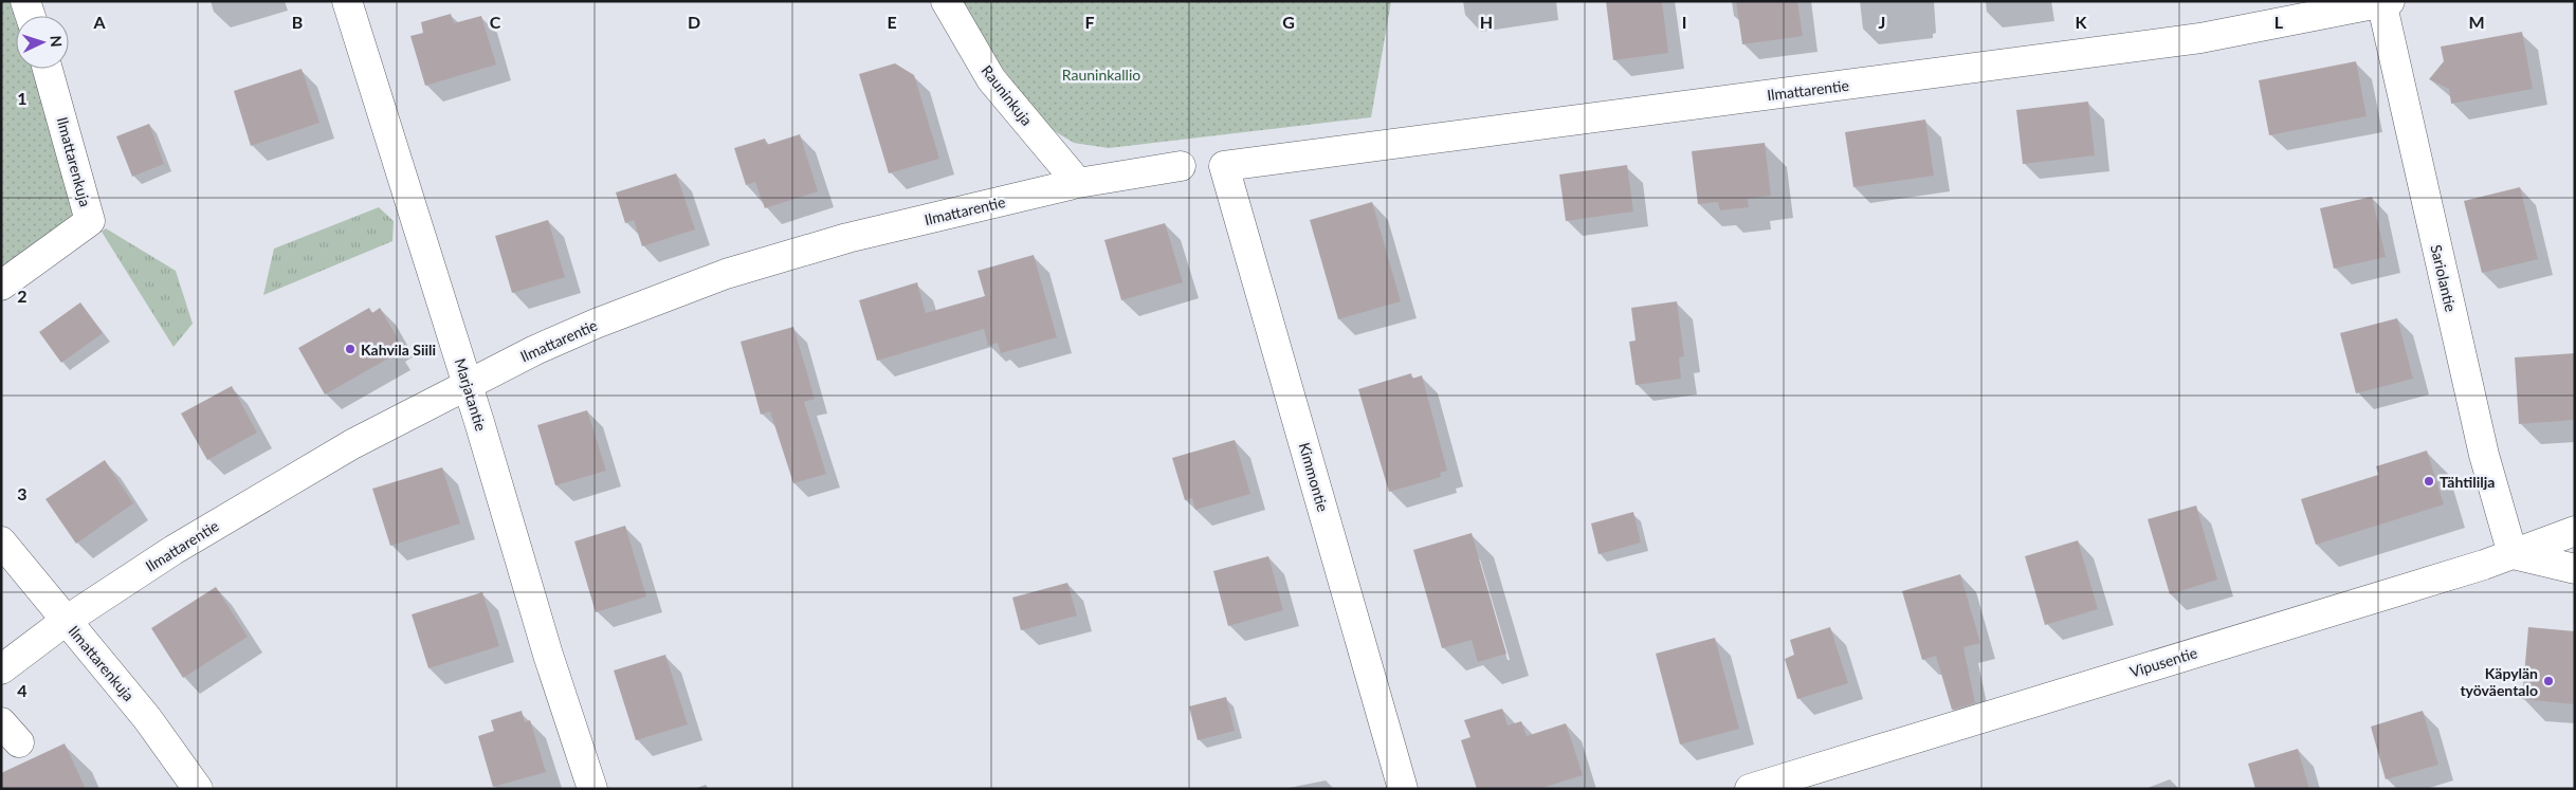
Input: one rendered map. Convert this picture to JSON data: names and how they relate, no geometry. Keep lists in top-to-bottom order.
{
  "streets": {
    "street": [
      "Ilmattarentie",
      "Rauninkuja",
      "Ilmattarenkuja",
      "Sariolantie",
      "Marjatantie",
      "Kimmontie",
      "Vipusentie"
    ]
  },
  "crossings": [
    ["Ilmattarentie", "Rauninkuja"],
    ["Ilmattarentie", "Ilmattarenkuja"],
    ["Ilmattarentie", "Sariolantie"],
    ["Ilmattarentie", "Marjatantie"],
    ["Ilmattarentie", "Kimmontie"],
    ["Sariolantie", "Vipusentie"]
  ],
  "parks": ["Rauninkallio"],
  "places": ["Kahvila Siili", "Tähtililja", "Käpylän työväentalo"],
  "north": "right",
  "grid": {
    "columns": [
      "A",
      "B",
      "C",
      "D",
      "E",
      "F",
      "G",
      "H",
      "I",
      "J",
      "K",
      "L",
      "M"
    ],
    "rows": [
      "1",
      "2",
      "3",
      "4"
    ]
  }
}
